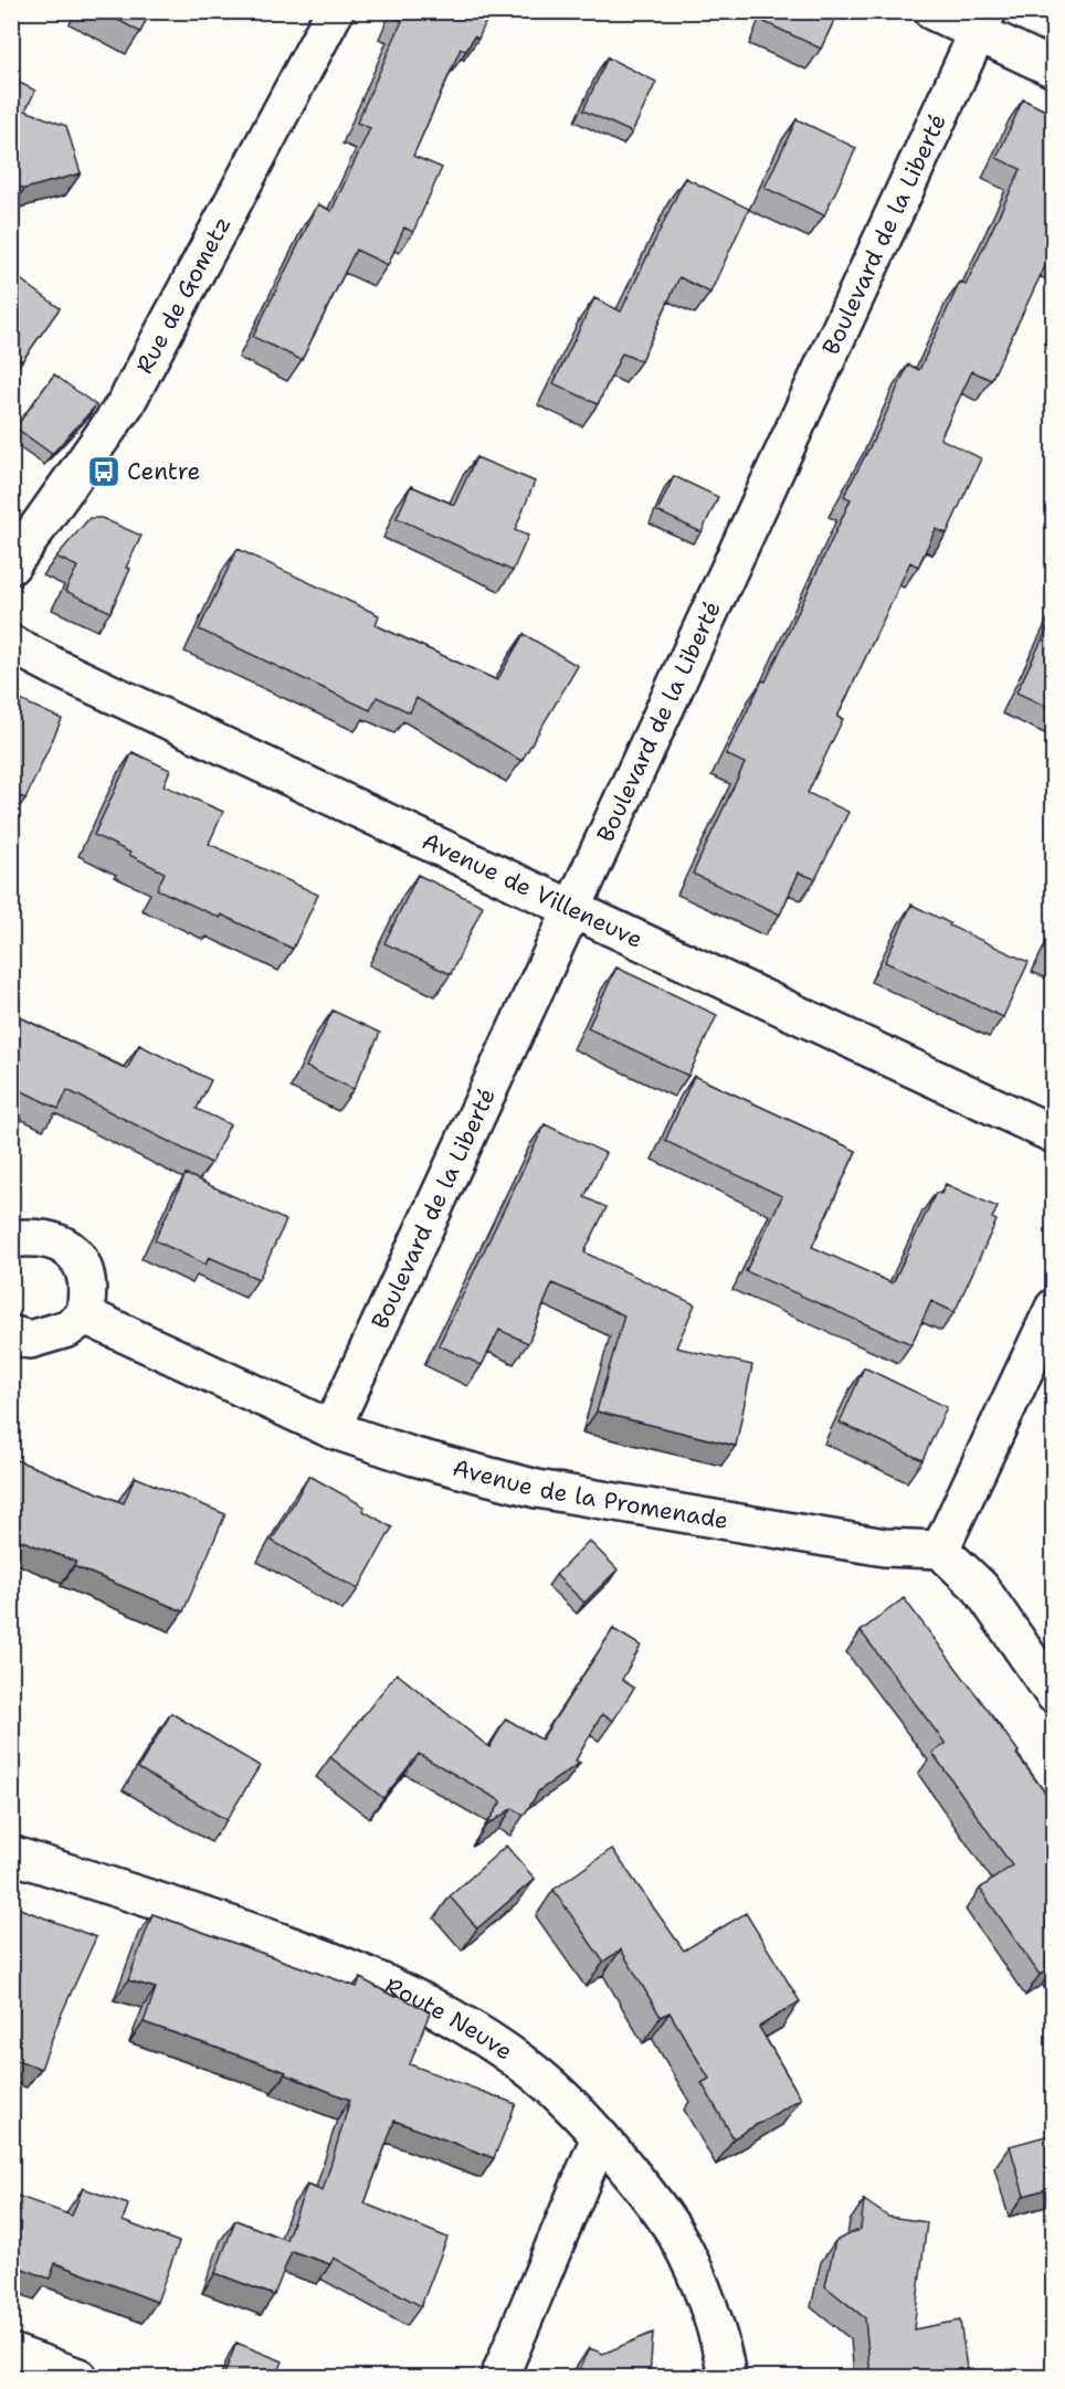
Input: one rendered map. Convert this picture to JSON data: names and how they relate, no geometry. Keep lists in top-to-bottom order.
{
  "streets": {
    "street": [
      "Boulevard de la Liberté",
      "Rue de Gometz",
      "Avenue de Villeneuve",
      "Avenue de la Promenade",
      "Route Neuve"
    ]
  },
  "crossings": [
    ["Boulevard de la Liberté", "Avenue de Villeneuve"],
    ["Boulevard de la Liberté", "Avenue de la Promenade"]
  ],
  "places": {
    "bus stop": ["Centre"]
  }
}
